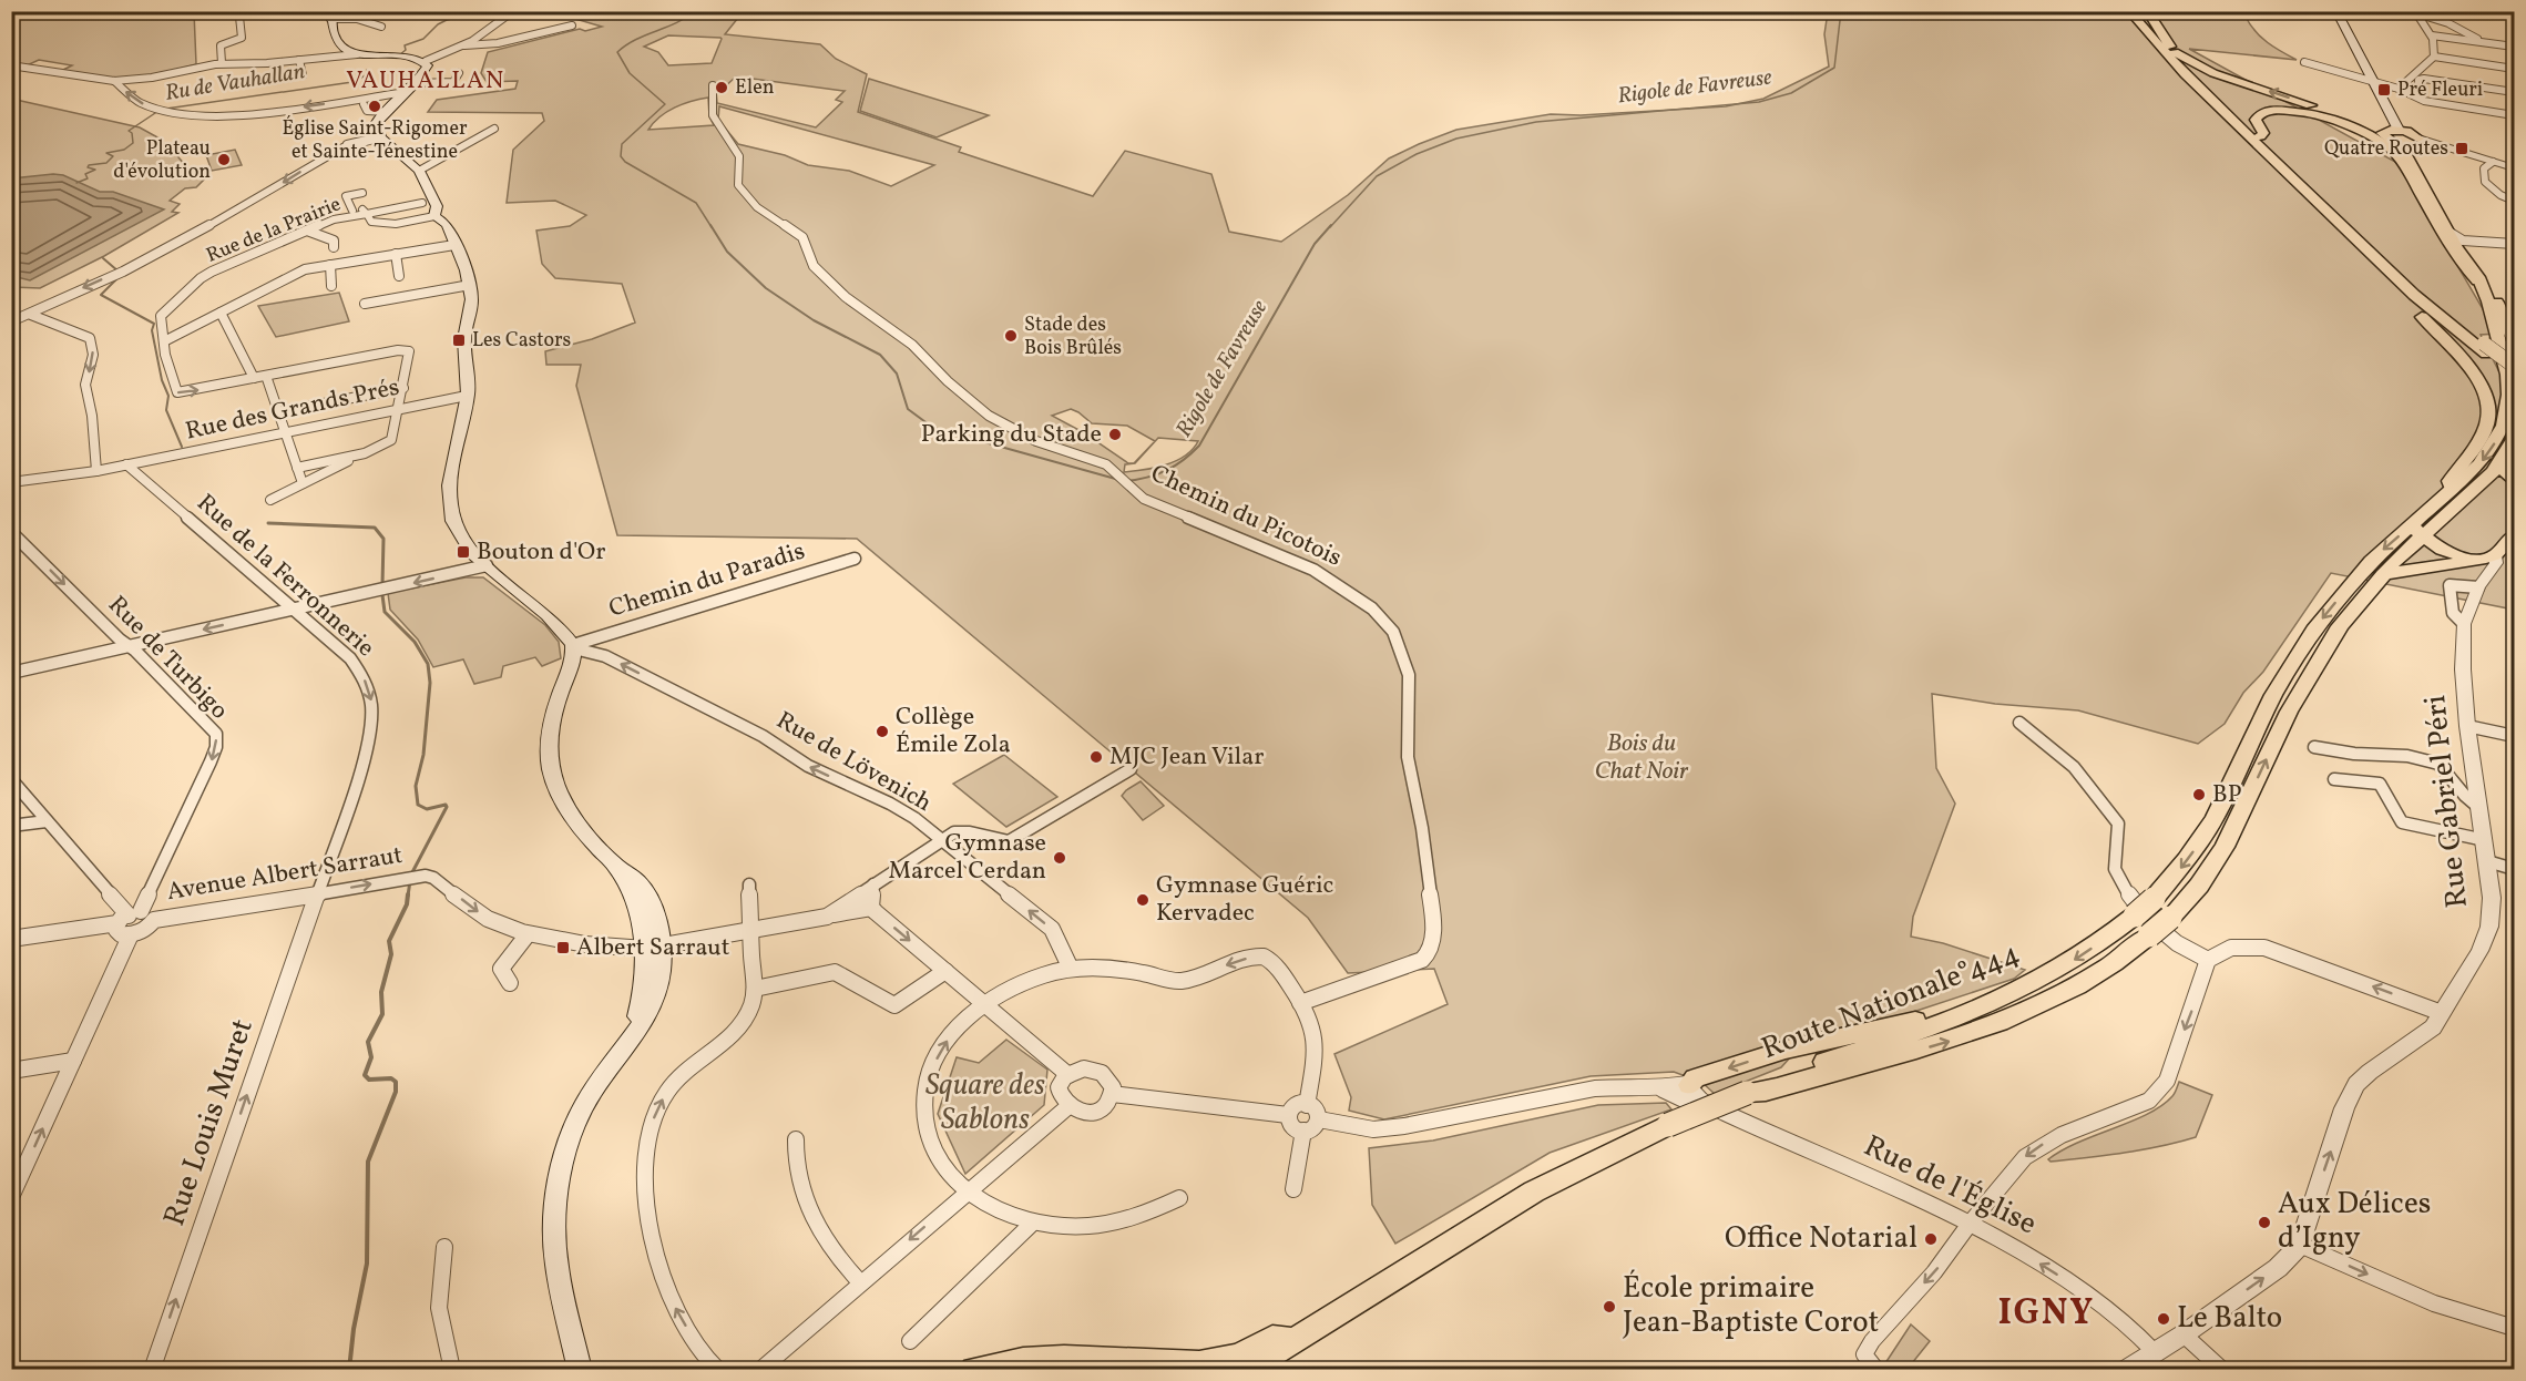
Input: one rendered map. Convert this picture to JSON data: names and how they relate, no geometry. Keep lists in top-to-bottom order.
{
  "streets": {
    "main road": ["Route Nationale°444"],
    "street": [
      "Rue de la Prairie",
      "Rue des Grands Prés",
      "Chemin du Picotois",
      "Rue de la Ferronnerie",
      "Chemin du Paradis",
      "Rue de Turbigo",
      "Rue de Lövenich",
      "Rue Gabriel Péri",
      "Avenue Albert Sarraut",
      "Rue Louis Muret",
      "Rue de l'Église"
    ]
  },
  "crossings": [
    ["Rue des Grands Prés", "Rue de la Ferronnerie"],
    ["Rue de la Ferronnerie", "Avenue Albert Sarraut"],
    ["Rue de la Ferronnerie", "Rue Louis Muret"],
    ["Chemin du Paradis", "Rue de Lövenich"],
    ["Rue de Turbigo", "Avenue Albert Sarraut"],
    ["Rue Gabriel Péri", "Rue de l'Église"],
    ["Avenue Albert Sarraut", "Rue Louis Muret"]
  ],
  "one_way": [
    "Rue de la Ferronnerie",
    "Rue de Turbigo",
    "Rue de Lövenich",
    "Rue Gabriel Péri",
    "Rue Louis Muret"
  ],
  "districts": ["VAUHALLAN", "IGNY"],
  "water": ["Ru de Vauhallan", "Rigole de Favreuse"],
  "parks": ["Bois du Chat Noir", "Square des Sablons"],
  "places": {
    "other": [
      "Elen",
      "Église Saint-Rigomer et Sainte-Ténestine",
      "Plateau d'évolution",
      "Stade des Bois Brûlés",
      "Parking du Stade",
      "Collège Émile Zola",
      "MJC Jean Vilar",
      "BP",
      "Gymnase Marcel Cerdan",
      "Gymnase Guéric Kervadec",
      "Aux Délices d’Igny",
      "Office Notarial",
      "École primaire Jean-Baptiste Corot",
      "Le Balto"
    ],
    "transit": [
      "Pré Fleuri",
      "Quatre Routes",
      "Les Castors",
      "Bouton d'Or",
      "Albert Sarraut"
    ]
  }
}
